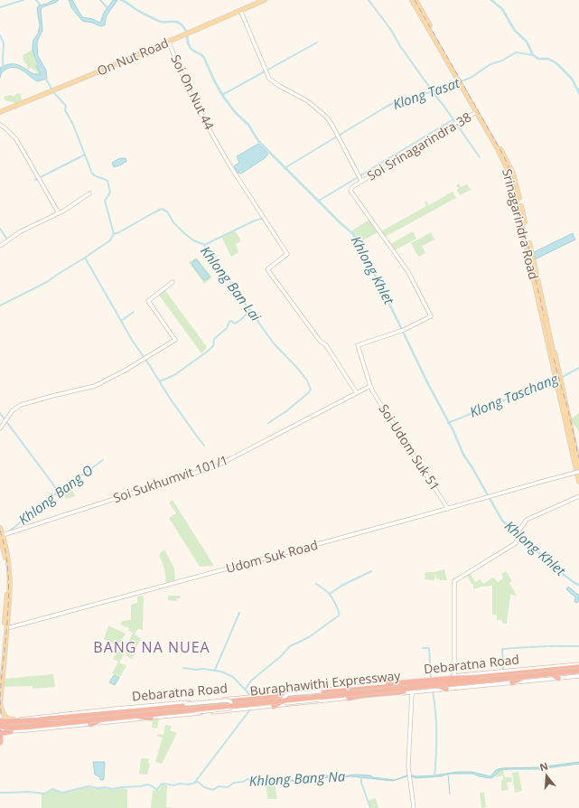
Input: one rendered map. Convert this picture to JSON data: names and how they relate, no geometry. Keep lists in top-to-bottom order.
{
  "streets": {
    "highway": ["Debaratna Road", "Buraphawithi Expressway"],
    "main road": ["On Nut Road", "Srinagarindra Road"],
    "street": [
      "Soi On Nut 44",
      "Soi Srinagarindra 38",
      "Soi Udom Suk 51",
      "Soi Sukhumvit 101/1",
      "Udom Suk Road"
    ]
  },
  "crossings": [
    ["On Nut Road", "Soi On Nut 44"],
    ["Soi On Nut 44", "Soi Sukhumvit 101/1"],
    ["Soi Srinagarindra 38", "Srinagarindra Road"],
    ["Soi Srinagarindra 38", "Soi Udom Suk 51"],
    ["Srinagarindra Road", "Udom Suk Road"],
    ["Soi Udom Suk 51", "Soi Sukhumvit 101/1"],
    ["Soi Udom Suk 51", "Udom Suk Road"],
    ["Debaratna Road", "Buraphawithi Expressway"]
  ],
  "districts": ["BANG NA NUEA"],
  "water": [
    "Klong Tasat",
    "Khlong Khlet",
    "Khlong Ban Lai",
    "Klong Taschang",
    "Khlong Bang O",
    "Khlong Bang Na"
  ],
  "north": "top"
}
